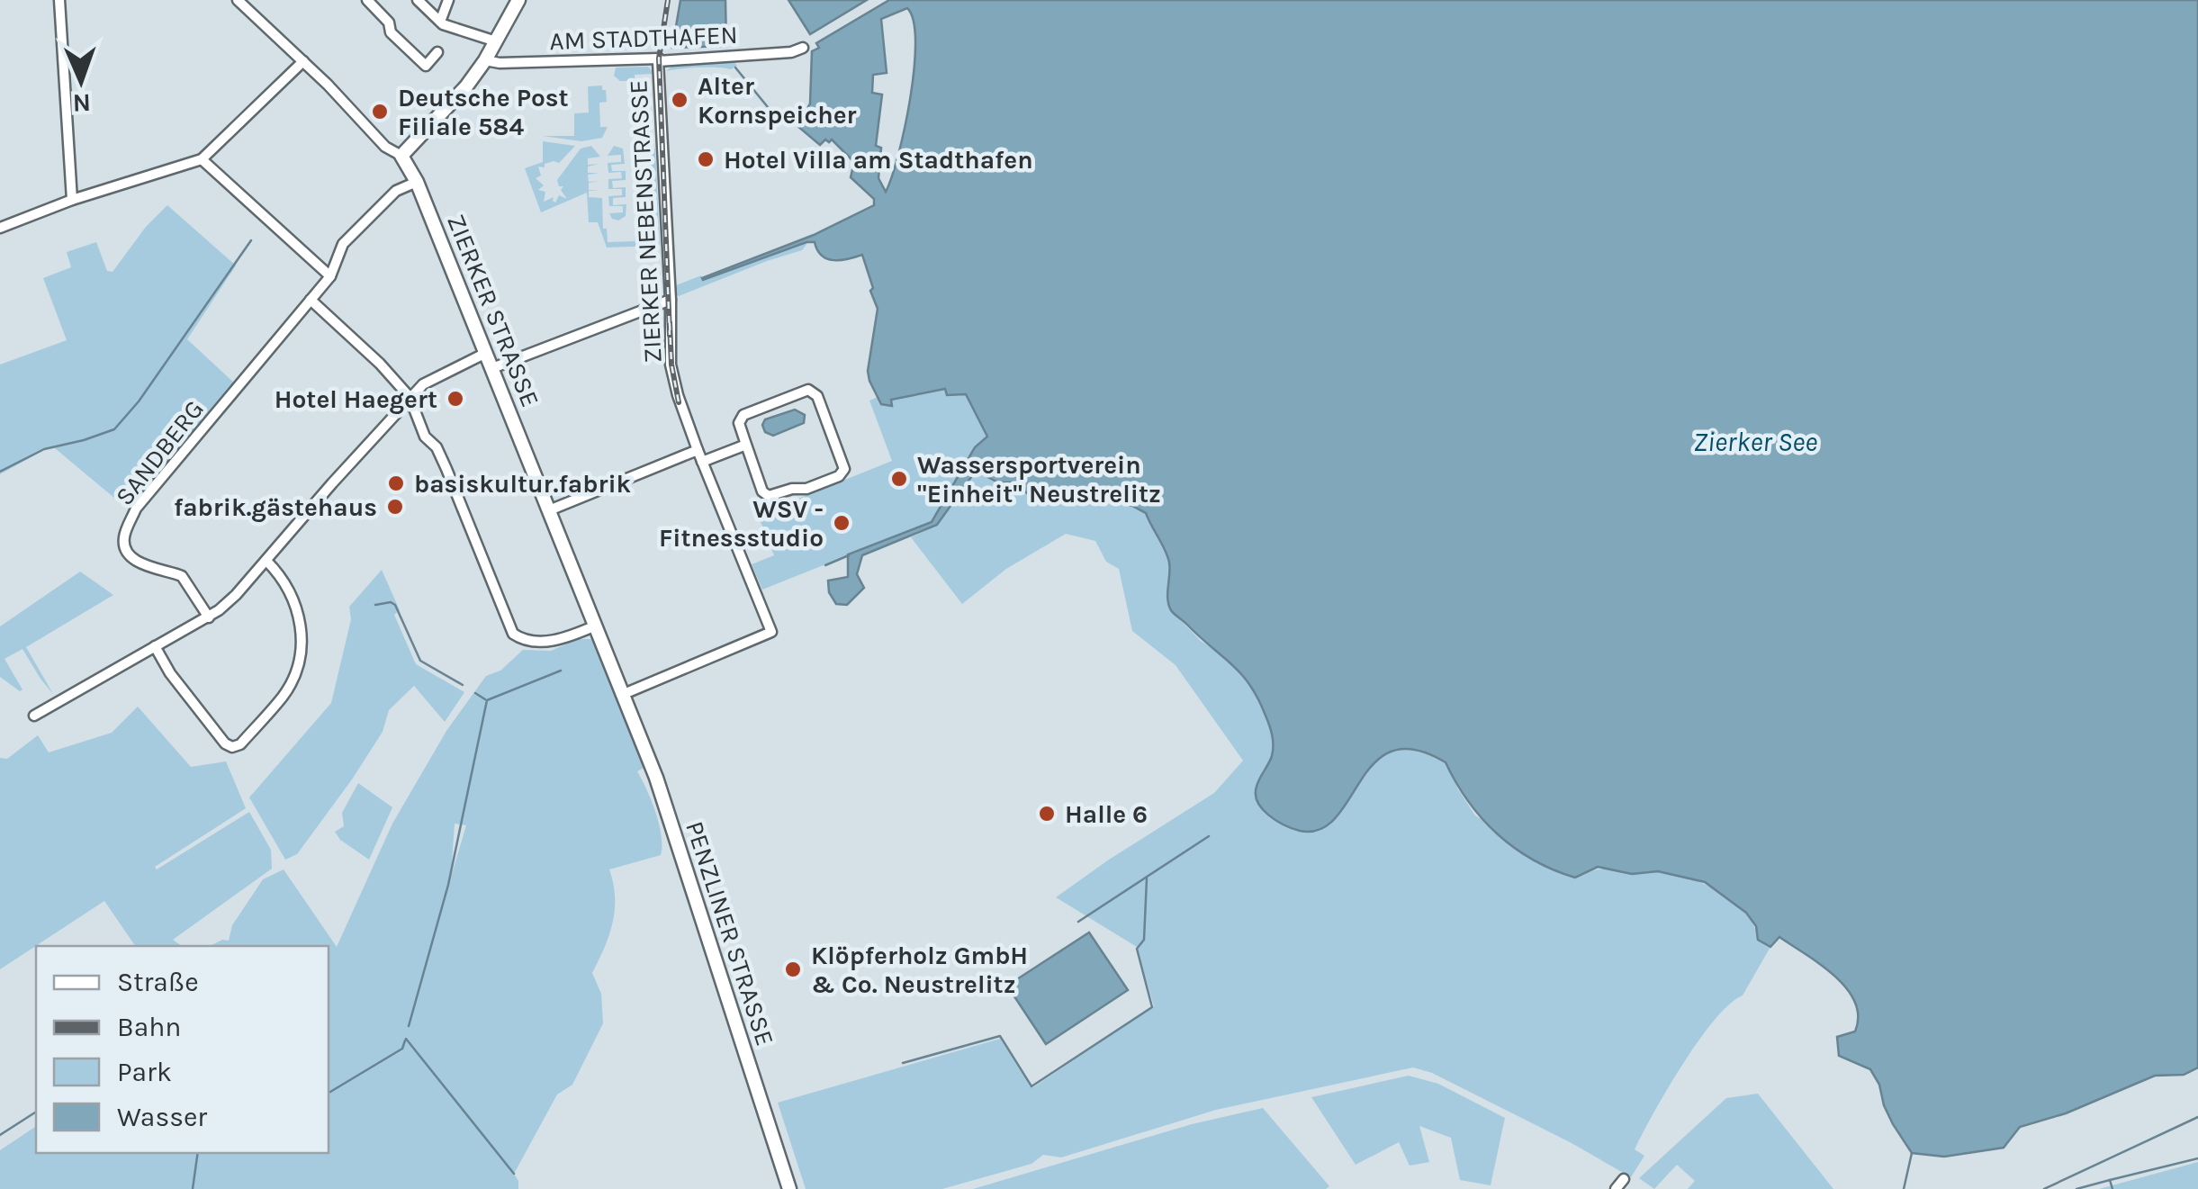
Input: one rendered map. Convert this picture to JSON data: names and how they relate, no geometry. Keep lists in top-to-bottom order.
{
  "streets": {
    "main road": ["ZIERKER STRASSE", "PENZLINER STRASSE"],
    "street": ["AM STADTHAFEN", "ZIERKER NEBENSTRASSE", "SANDBERG"]
  },
  "crossings": [
    ["AM STADTHAFEN", "ZIERKER NEBENSTRASSE"],
    ["ZIERKER NEBENSTRASSE", "ZIERKER STRASSE"],
    ["ZIERKER NEBENSTRASSE", "PENZLINER STRASSE"],
    ["ZIERKER STRASSE", "SANDBERG"],
    ["ZIERKER STRASSE", "PENZLINER STRASSE"]
  ],
  "water": ["Zierker See"],
  "places": [
    "Alter Kornspeicher",
    "Deutsche Post Filiale 584",
    "Hotel Villa am Stadthafen",
    "Hotel Haegert",
    "Wassersportverein \"Einheit\" Neustrelitz",
    "basiskultur.fabrik",
    "fabrik.gästehaus",
    "WSV - Fitnessstudio",
    "Halle 6",
    "Klöpferholz GmbH & Co. Neustrelitz"
  ],
  "legend": [
    "Straße",
    "Bahn",
    "Park",
    "Wasser"
  ],
  "north": "bottom"
}
